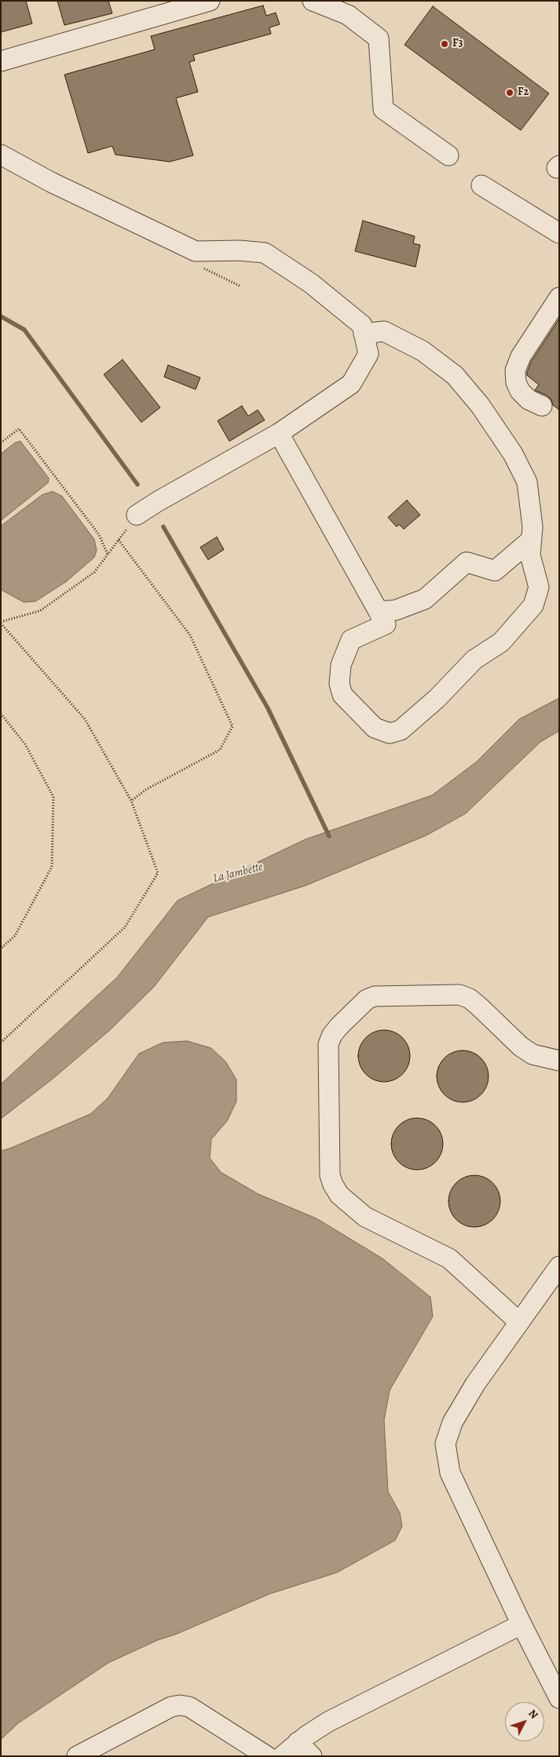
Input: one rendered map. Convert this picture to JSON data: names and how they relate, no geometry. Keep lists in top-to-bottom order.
{
  "water": ["La Jambette"],
  "places": ["F3", "F2"],
  "north": "top right"
}
